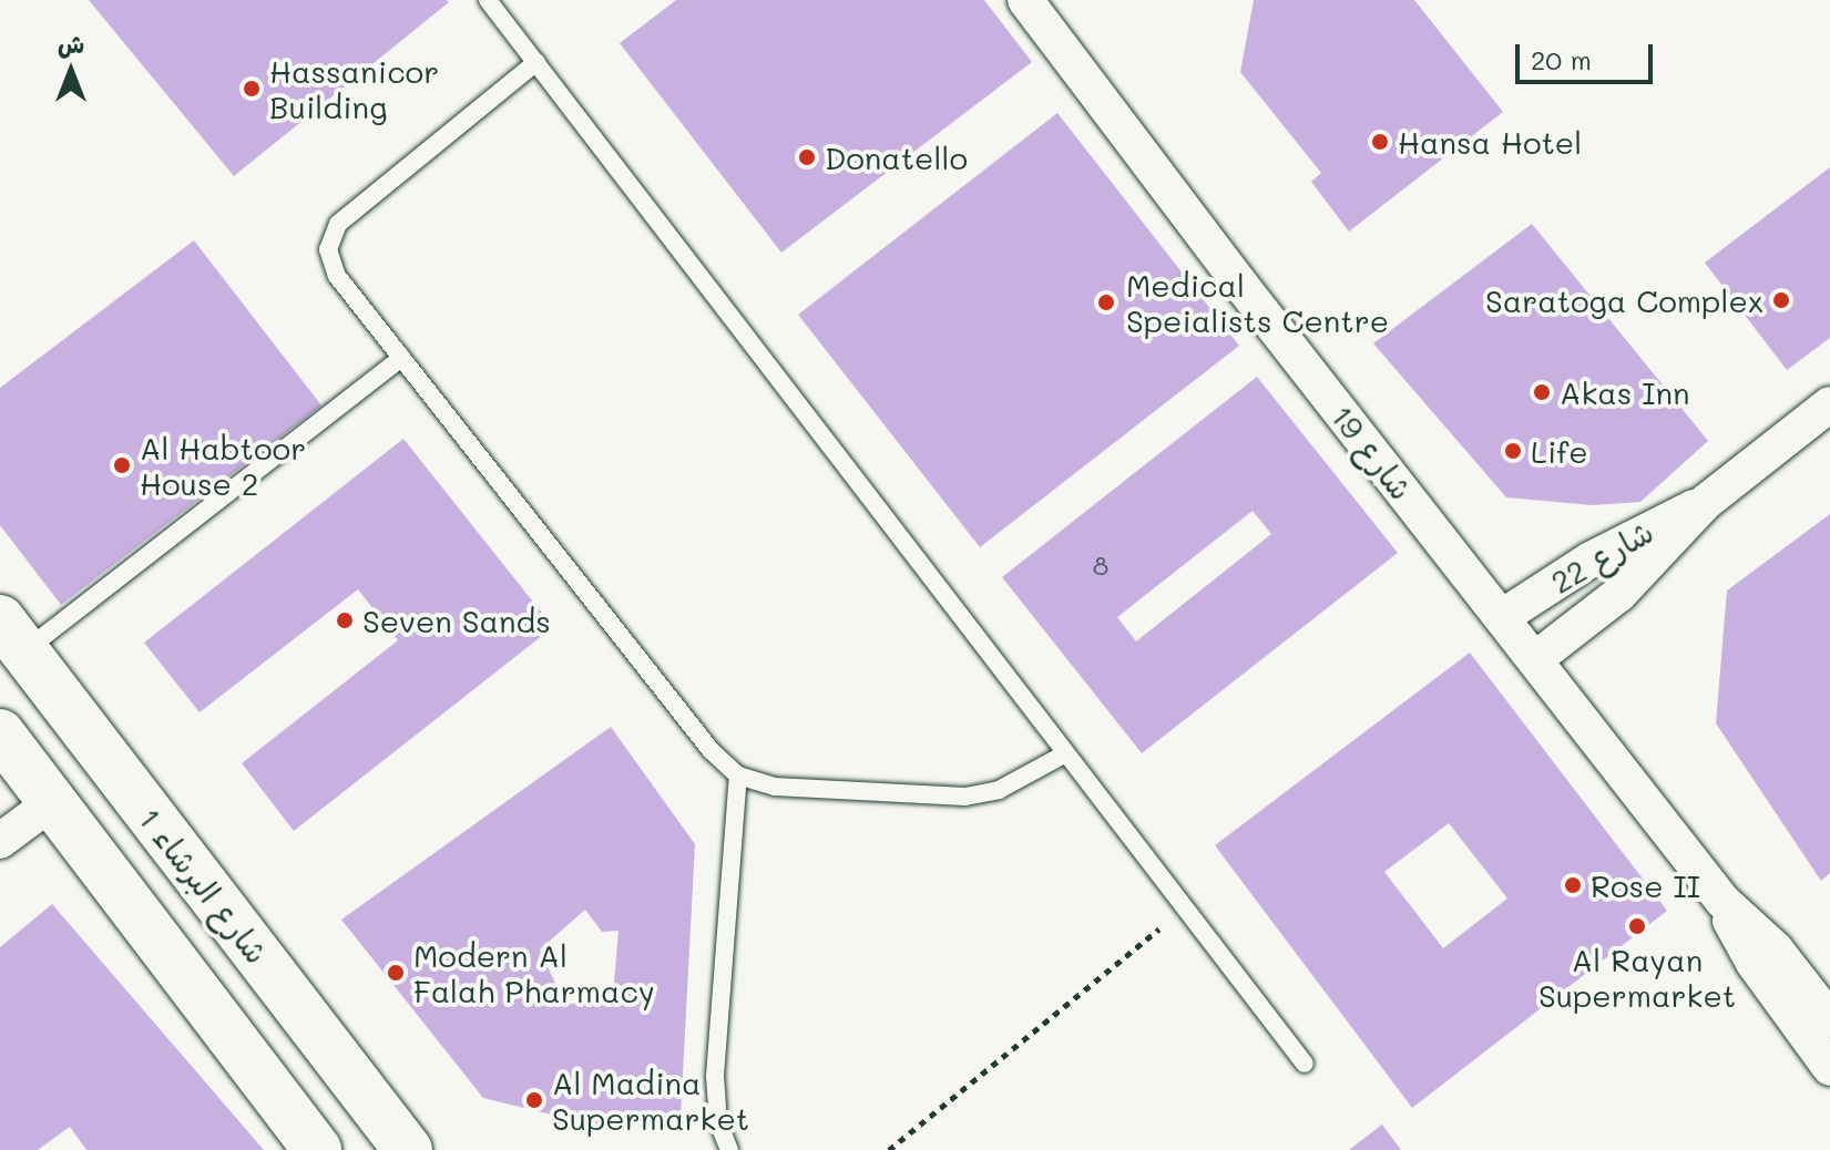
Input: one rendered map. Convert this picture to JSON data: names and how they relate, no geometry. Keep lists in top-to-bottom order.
{
  "streets": {
    "street": ["شارع 19", "شارع 22", "شارع البرشاء 1"]
  },
  "crossings": [
    ["شارع 19", "شارع 22"]
  ],
  "places": [
    "Hassanicor Building",
    "Hansa Hotel",
    "Donatello",
    "Saratoga Complex",
    "Medical Speialists Centre",
    "Akas Inn",
    "Life",
    "Al Habtoor House 2",
    "Seven Sands",
    "Rose II",
    "Al Rayan Supermarket",
    "Modern Al Falah Pharmacy",
    "Al Madina Supermarket"
  ],
  "house_numbers": ["8"],
  "scale_bar": "20 m",
  "north": "top"
}
